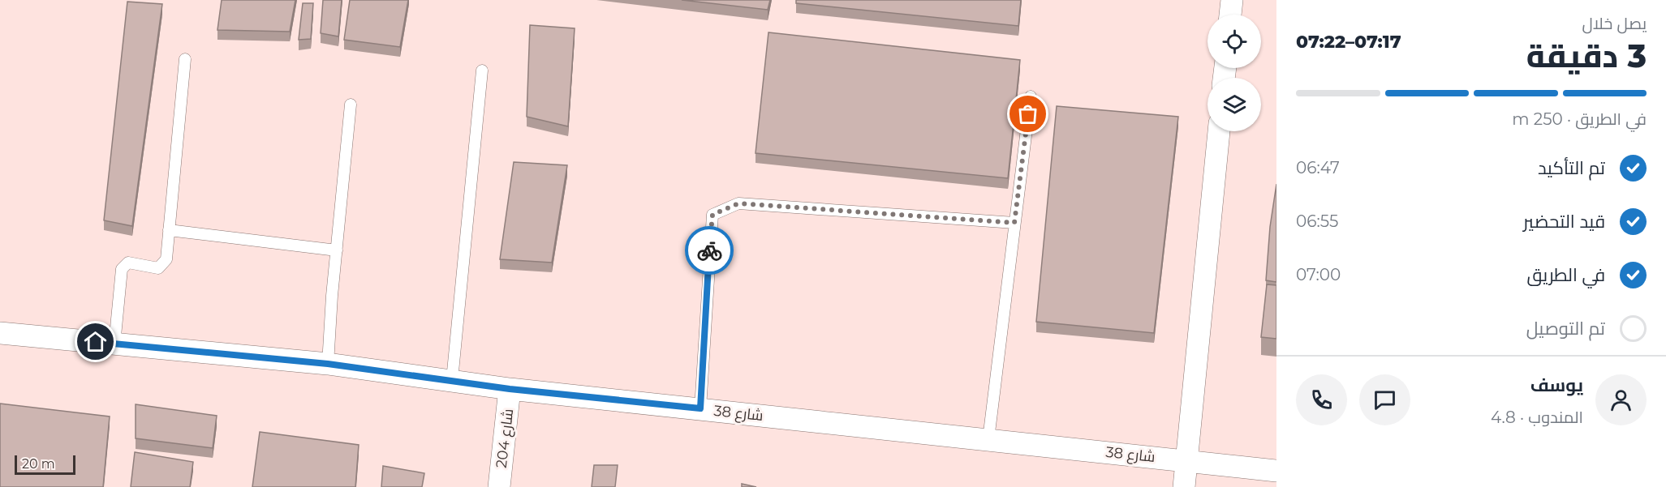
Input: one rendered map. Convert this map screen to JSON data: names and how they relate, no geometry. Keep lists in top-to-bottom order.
{
  "streets": {
    "street": ["شارع 38", "شارع 204"]
  },
  "crossings": [
    ["شارع 38", "شارع 204"]
  ],
  "scale_bar": "20 m",
  "page": {
    "heading": ["3 دقيقة", "يصل خلال", "07:17–07:22"],
    "panel": ["يوسف", "المندوب · 4.8"],
    "bar": "في الطريق · 250 m",
    "list": [
      ["تم التأكيد", "06:47"],
      ["قيد التحضير", "06:55"],
      ["في الطريق", "07:00"],
      "تم التوصيل"
    ],
    "scale": "20 m"
  }
}
